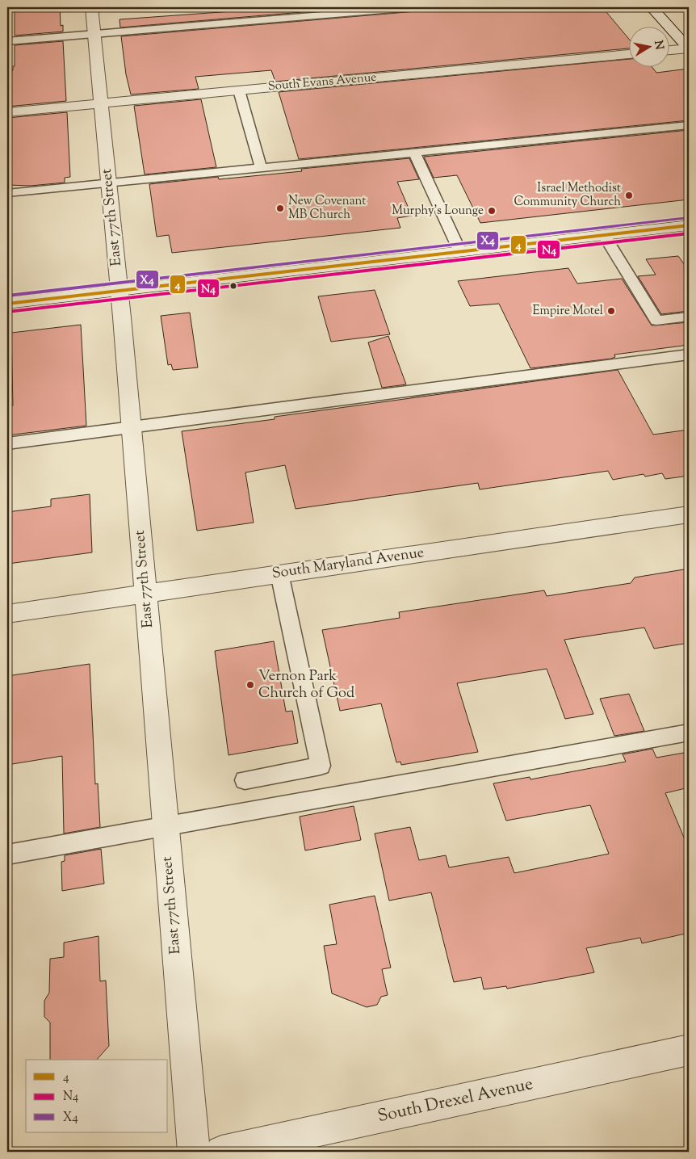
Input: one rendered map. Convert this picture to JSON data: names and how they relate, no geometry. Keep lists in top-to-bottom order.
{
  "streets": {
    "street": [
      "South Evans Avenue",
      "East 77th Street",
      "South Maryland Avenue",
      "South Drexel Avenue"
    ]
  },
  "crossings": [
    ["South Evans Avenue", "East 77th Street"],
    ["East 77th Street", "South Maryland Avenue"]
  ],
  "places": [
    "Israel Methodist Community Church",
    "New Covenant MB Church",
    "Murphy's Lounge",
    "Empire Motel",
    "Vernon Park Church of God"
  ],
  "lines": ["transit line X4", "transit line 4", "transit line N4"],
  "legend": ["4", "N4", "X4"],
  "north": "right"
}
